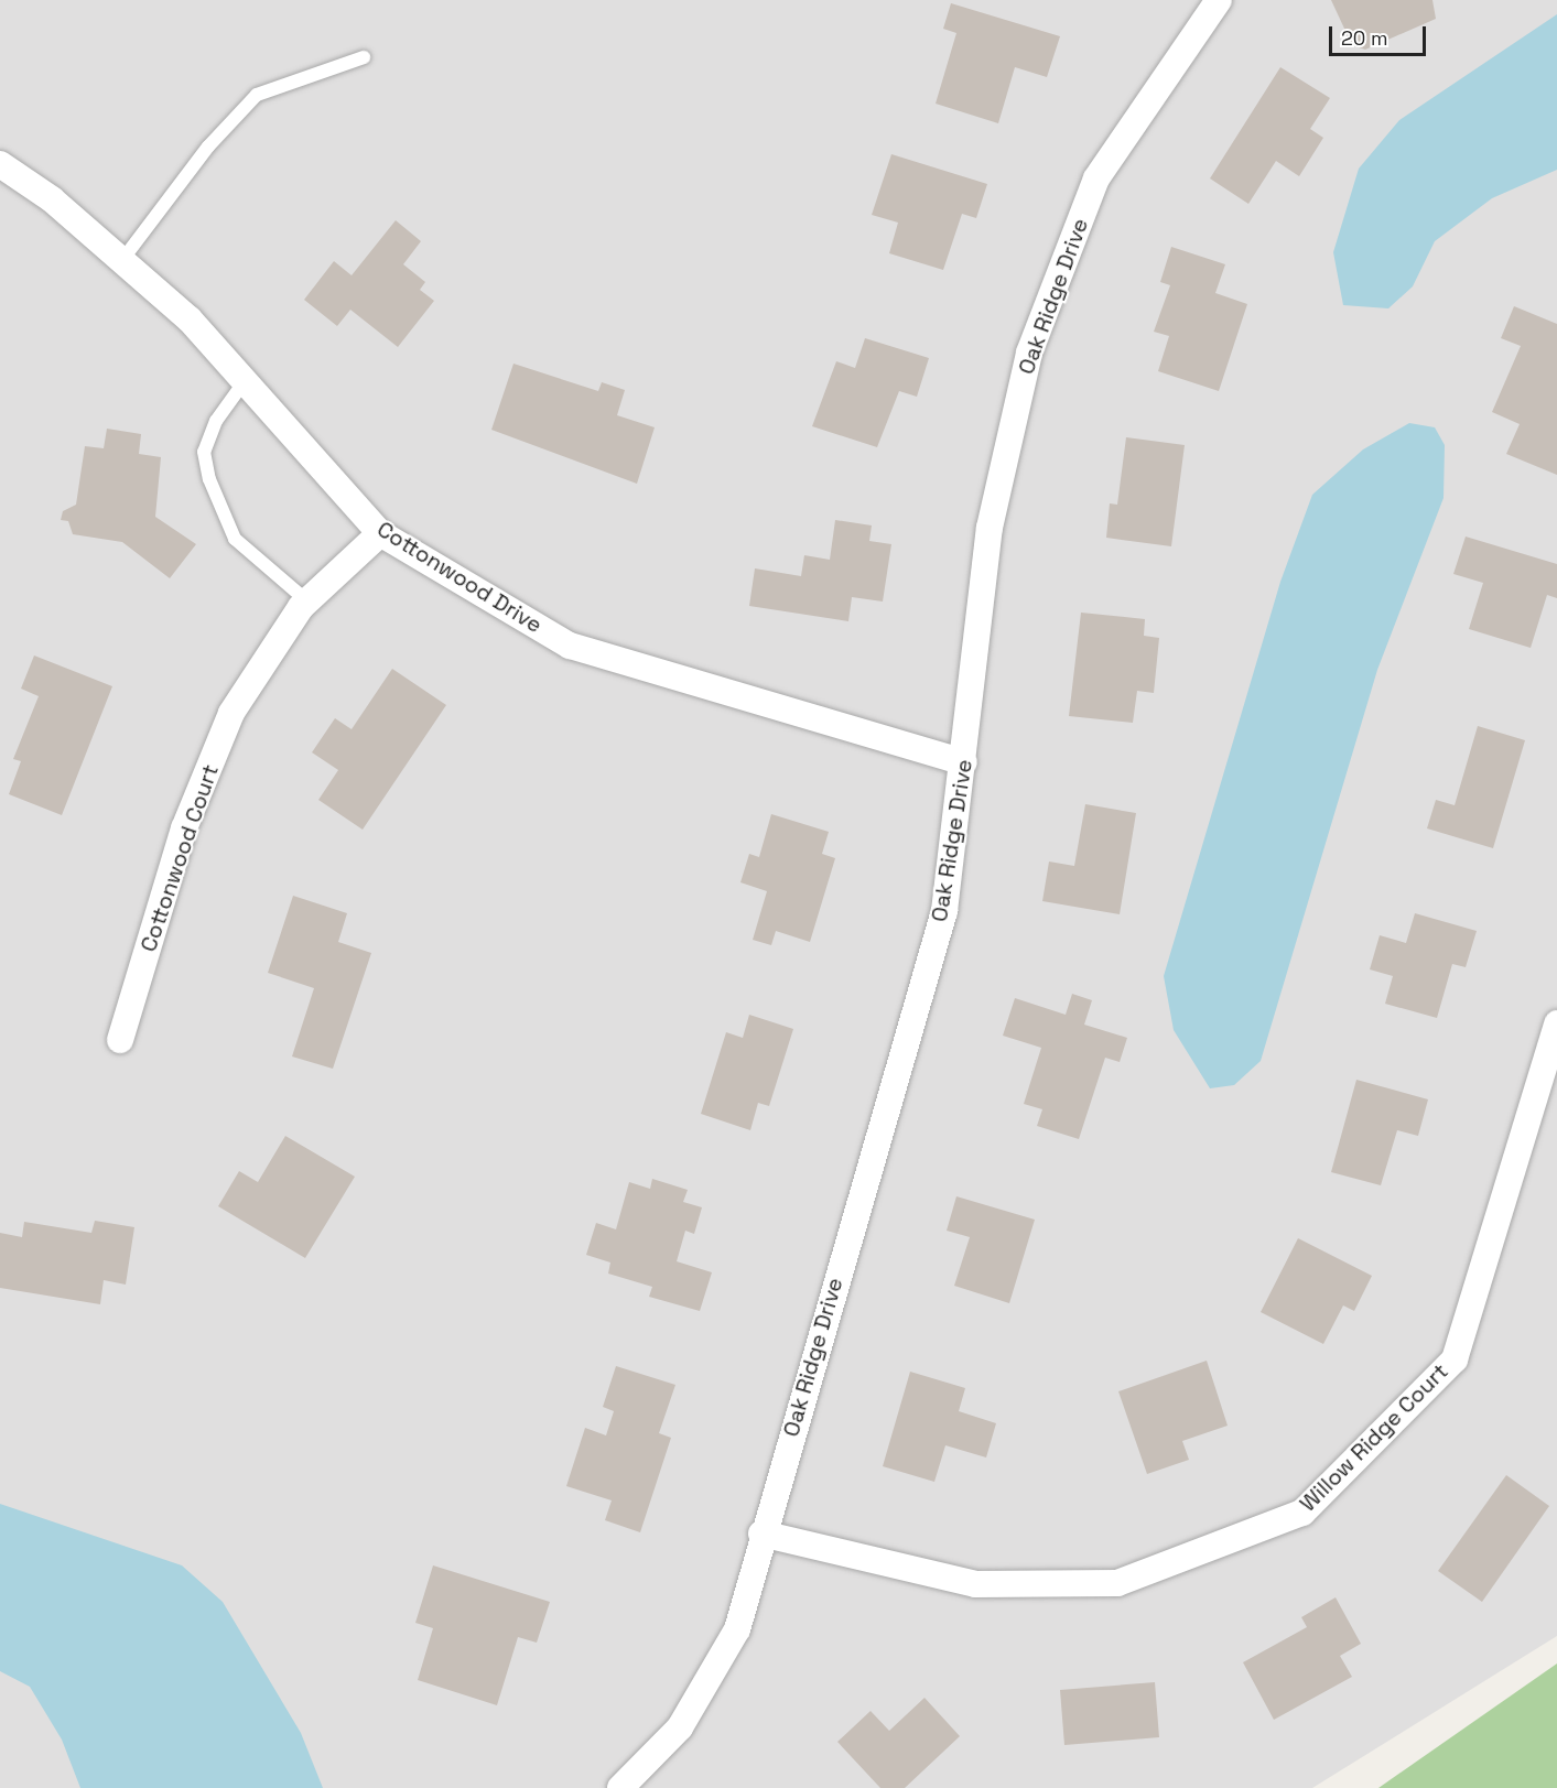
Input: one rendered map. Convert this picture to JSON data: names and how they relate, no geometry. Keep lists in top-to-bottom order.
{
  "streets": {
    "street": [
      "Oak Ridge Drive",
      "Cottonwood Drive",
      "Cottonwood Court",
      "Willow Ridge Court"
    ]
  },
  "crossings": [
    ["Oak Ridge Drive", "Cottonwood Drive"],
    ["Oak Ridge Drive", "Willow Ridge Court"],
    ["Cottonwood Drive", "Cottonwood Court"]
  ],
  "scale_bar": "20 m"
}
